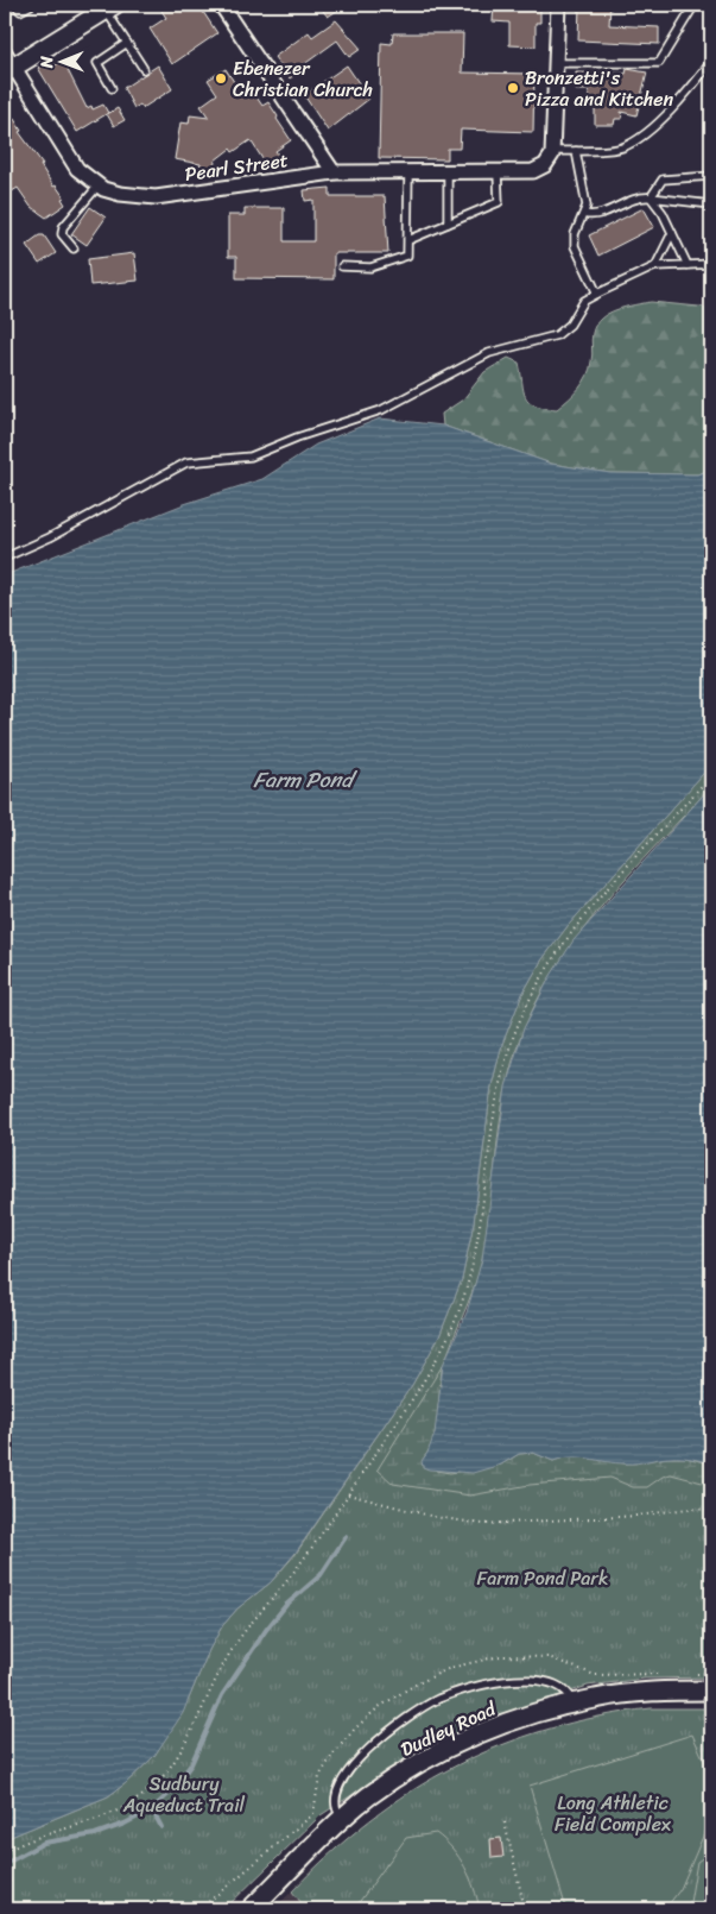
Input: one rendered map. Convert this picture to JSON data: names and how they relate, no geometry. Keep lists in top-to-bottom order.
{
  "streets": {
    "street": ["Pearl Street", "Dudley Road"]
  },
  "water": ["Farm Pond"],
  "parks": ["Farm Pond Park", "Sudbury Aqueduct Trail", "Long Athletic Field Complex"],
  "places": ["Ebenezer Christian Church", "Bronzetti's Pizza and Kitchen"],
  "north": "left"
}
